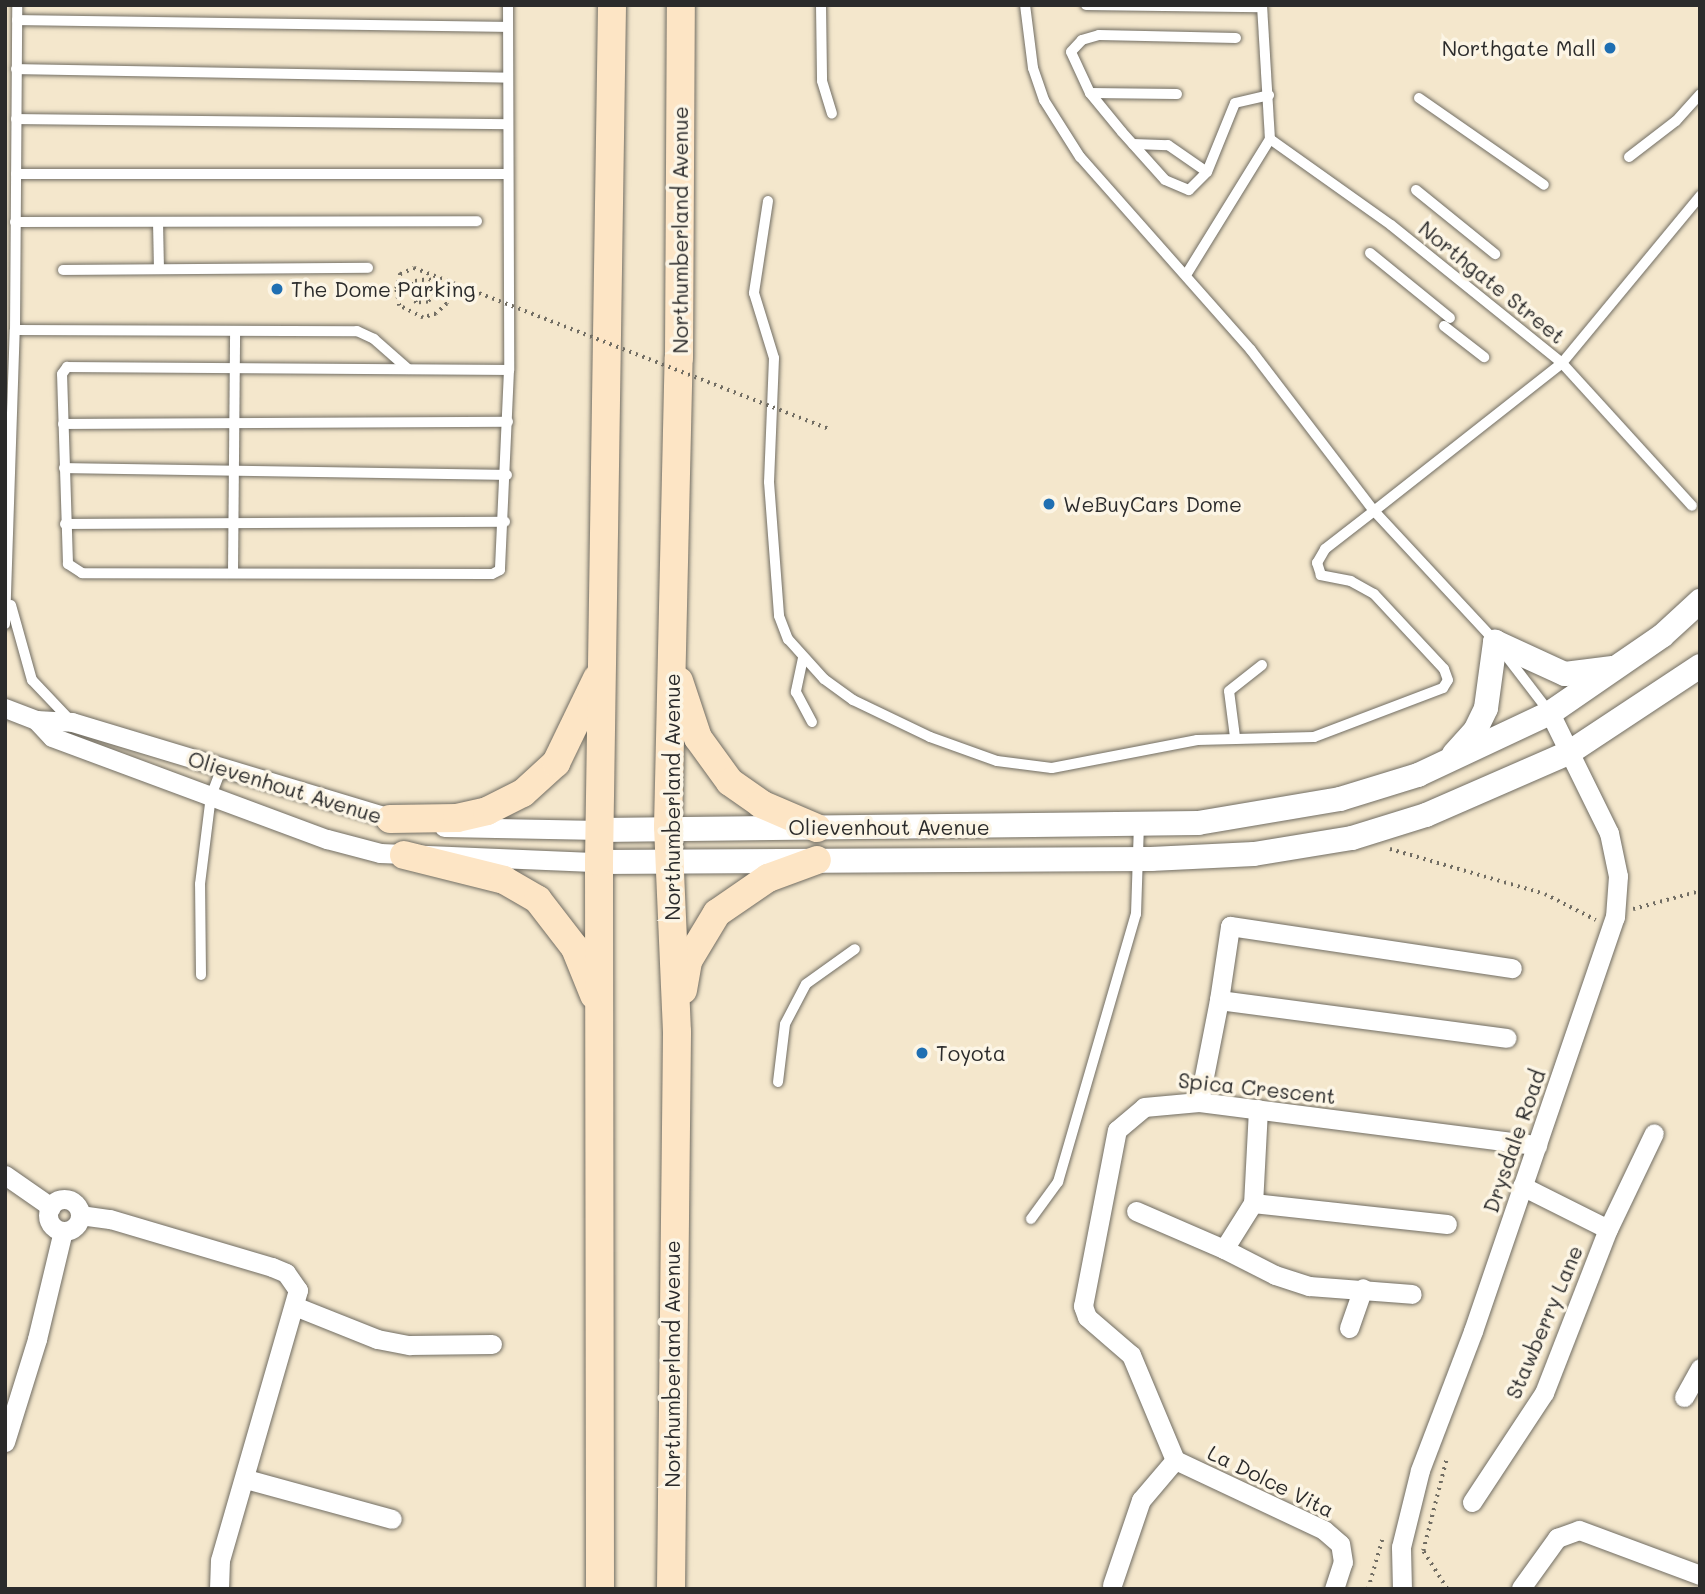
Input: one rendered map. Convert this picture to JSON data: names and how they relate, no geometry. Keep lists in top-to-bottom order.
{
  "streets": {
    "main road": ["Northumberland Avenue"],
    "street": [
      "Olievenhout Avenue",
      "Spica Crescent",
      "Drysdale Road",
      "Stawberry Lane",
      "La Dolce Vita"
    ],
    "lane": ["Northgate Street"]
  },
  "crossings": [
    ["Northumberland Avenue", "Olievenhout Avenue"],
    ["Olievenhout Avenue", "Drysdale Road"],
    ["Spica Crescent", "Drysdale Road"],
    ["Spica Crescent", "La Dolce Vita"],
    ["Drysdale Road", "Stawberry Lane"]
  ],
  "places": [
    "Northgate Mall",
    "The Dome Parking",
    "WeBuyCars Dome",
    "Toyota"
  ]
}
